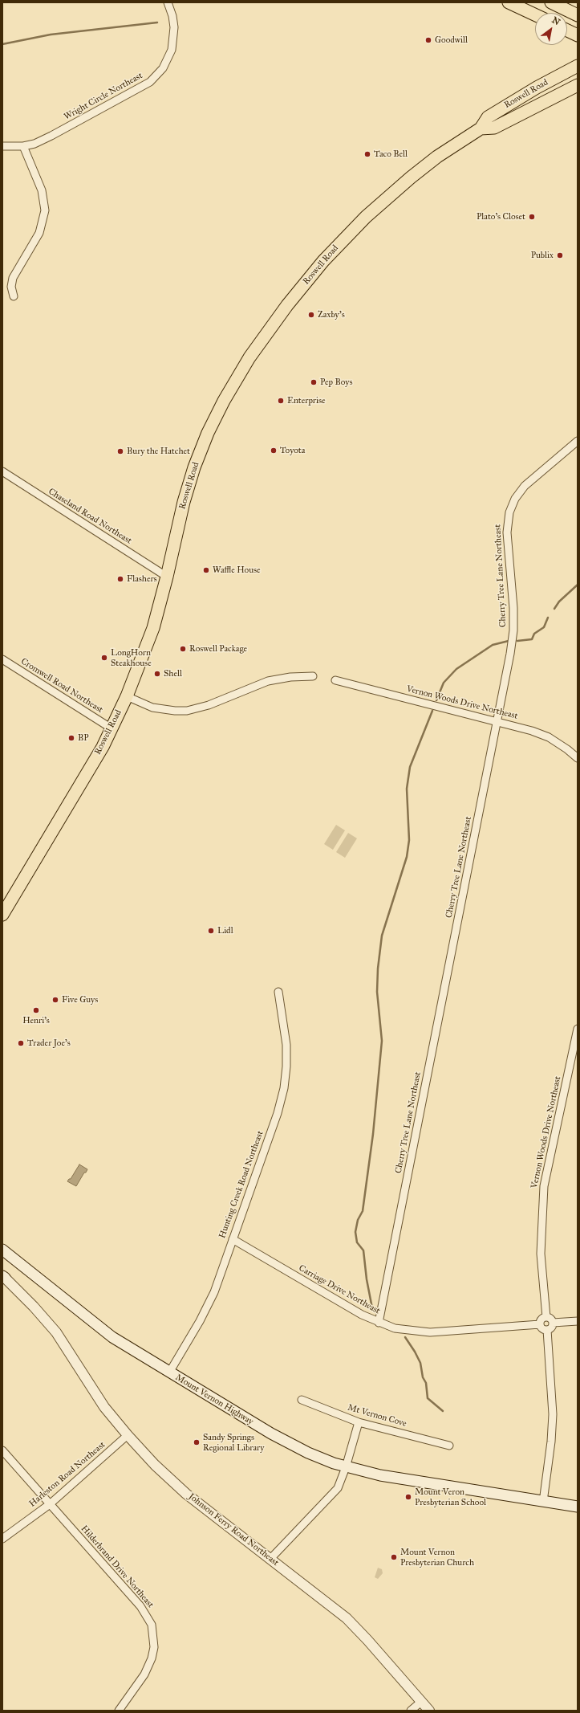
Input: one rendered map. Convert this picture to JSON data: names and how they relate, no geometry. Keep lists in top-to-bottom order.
{
  "streets": {
    "main road": ["Roswell Road", "Mount Vernon Highway"],
    "street": [
      "Wright Circle Northeast",
      "Chaseland Road Northeast",
      "Cherry Tree Lane Northeast",
      "Cromwell Road Northeast",
      "Vernon Woods Drive Northeast",
      "Hunting Creek Road Northeast",
      "Carriage Drive Northeast",
      "Mt Vernon Cove",
      "Harleston Road Northeast",
      "Johnson Ferry Road Northeast",
      "Hilderbrand Drive Northeast"
    ]
  },
  "crossings": [
    ["Roswell Road", "Chaseland Road Northeast"],
    ["Roswell Road", "Cromwell Road Northeast"],
    ["Cherry Tree Lane Northeast", "Vernon Woods Drive Northeast"],
    ["Cherry Tree Lane Northeast", "Carriage Drive Northeast"],
    ["Vernon Woods Drive Northeast", "Carriage Drive Northeast"],
    ["Hunting Creek Road Northeast", "Carriage Drive Northeast"],
    ["Hunting Creek Road Northeast", "Mount Vernon Highway"],
    ["Harleston Road Northeast", "Johnson Ferry Road Northeast"],
    ["Harleston Road Northeast", "Hilderbrand Drive Northeast"]
  ],
  "places": [
    "Goodwill",
    "Taco Bell",
    "Plato's Closet",
    "Publix",
    "Zaxby's",
    "Pep Boys",
    "Enterprise",
    "Toyota",
    "Bury the Hatchet",
    "Waffle House",
    "Flashers",
    "Roswell Package",
    "LongHorn Steakhouse",
    "Shell",
    "BP",
    "Lidl",
    "Five Guys",
    "Henri's",
    "Trader Joe's",
    "Sandy Springs Regional Library",
    "Mount Veron Presbyterian School",
    "Mount Vernon Presbyterian Church"
  ],
  "north": "top right"
}
